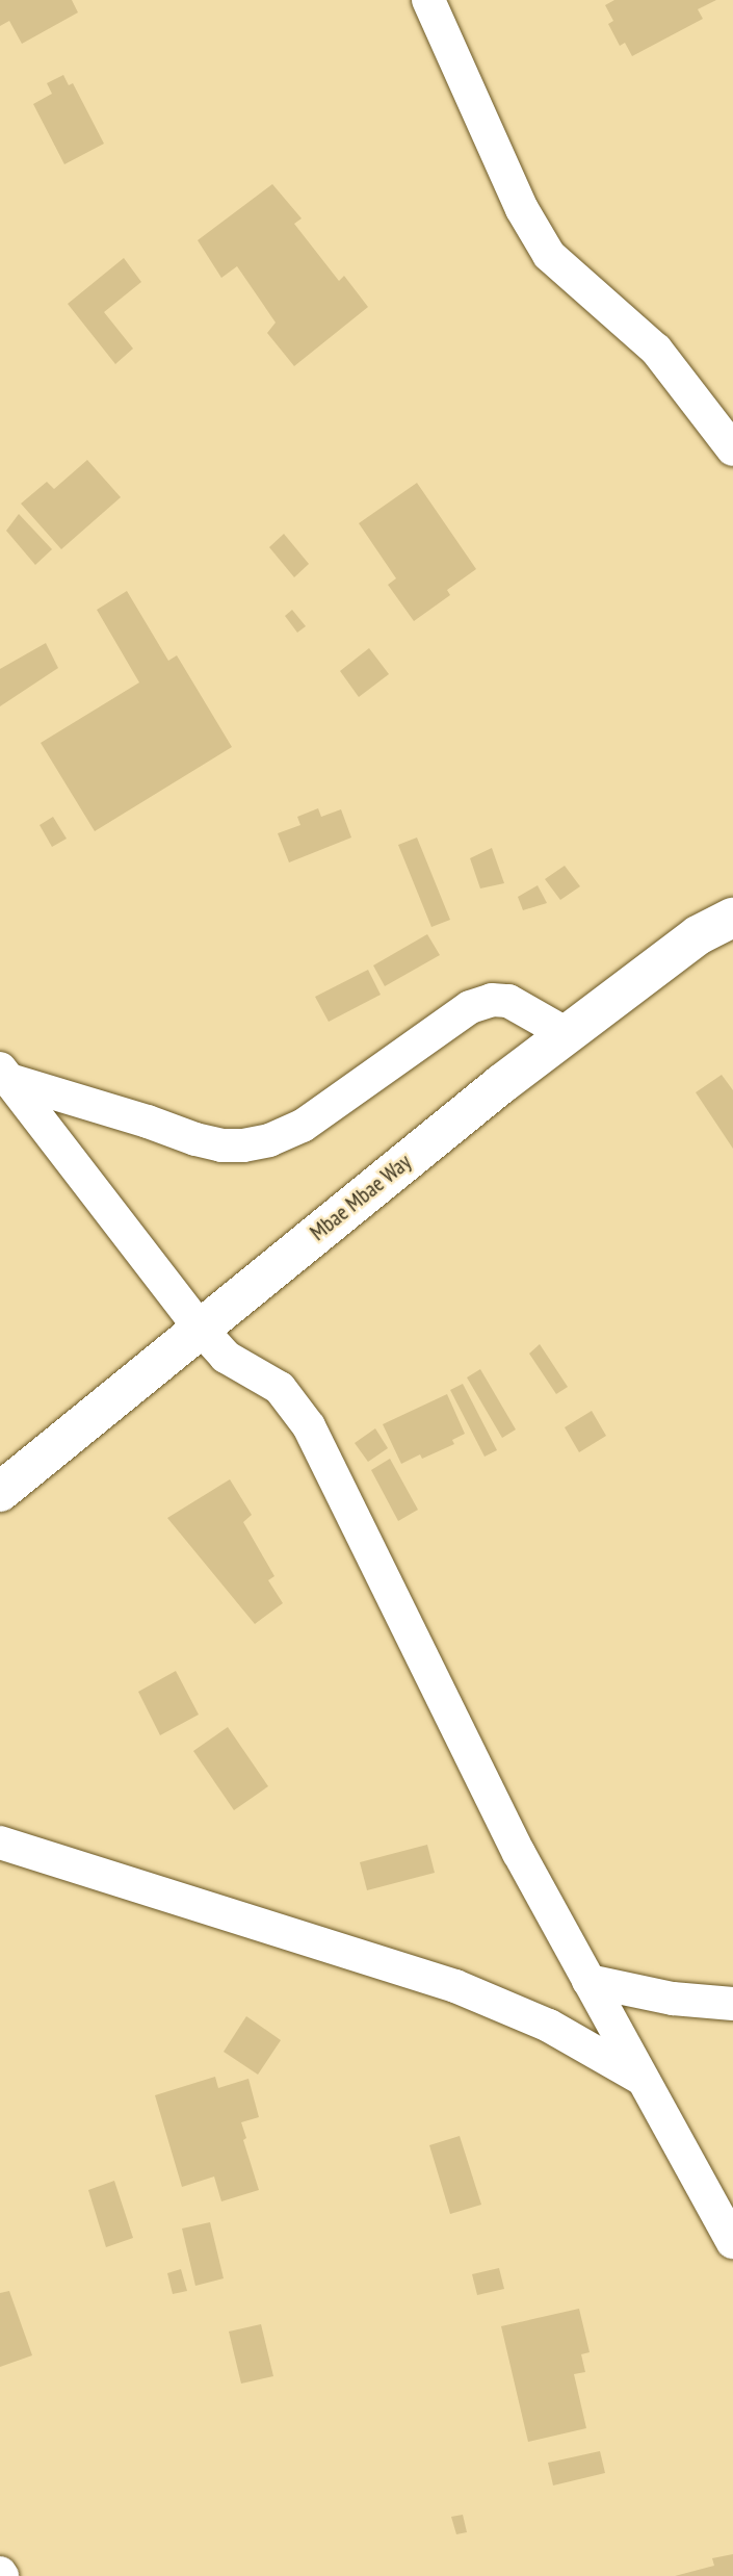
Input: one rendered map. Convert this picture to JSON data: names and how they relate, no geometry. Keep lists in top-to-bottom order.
{
  "streets": {
    "street": ["Mbae Mbae Way"]
  }
}
